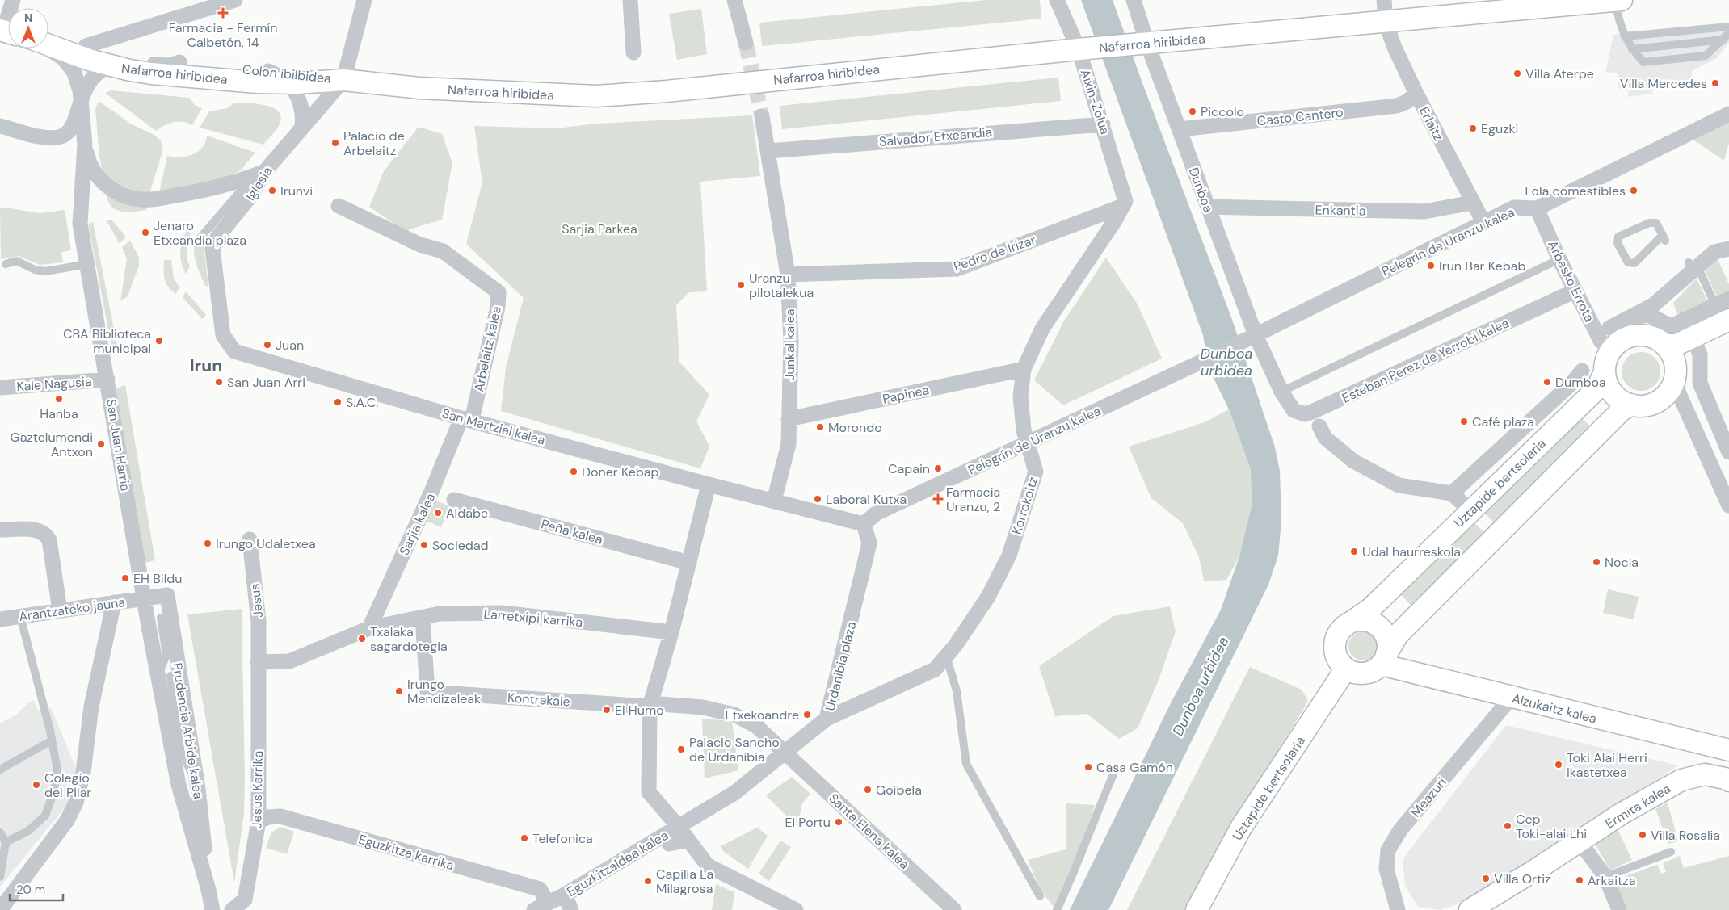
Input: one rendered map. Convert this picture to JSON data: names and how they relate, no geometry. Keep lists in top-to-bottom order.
{
  "streets": {
    "street": [
      "Nafarroa hiribidea",
      "Colon ibilbidea",
      "Aixin-Zolua",
      "Casto Cantero",
      "Erlaitz",
      "Salvador Etxeandia",
      "Iglesia",
      "Dunboa",
      "Enkantia",
      "Pelegrín de Uranzu kalea",
      "Pedro de Irizar",
      "Arbesko Errota",
      "Junkal kalea",
      "Arbelaitz kalea",
      "Esteban Perez de Yerrobi kalea",
      "Kale Nagusia",
      "Papinea",
      "San Martzial kalea",
      "San Juan Harria",
      "Uztapide bertsolaria",
      "Korrokoitz",
      "Sarjia kalea",
      "Peña kalea",
      "Jesus",
      "Arantzateko jauna",
      "Larretxipi karrika",
      "Urdanibia plaza",
      "Kontrakale",
      "Alzukaitz kalea",
      "Prudencia Arbide kalea",
      "Jesus Karrika",
      "Meazuri",
      "Ermita kalea",
      "Santa Elena kalea",
      "Eguzkitza karrika",
      "Eguzkitzaldea kalea"
    ]
  },
  "crossings": [
    ["Nafarroa hiribidea", "Colon ibilbidea"],
    ["Nafarroa hiribidea", "Aixin-Zolua"],
    ["Nafarroa hiribidea", "Erlaitz"],
    ["Nafarroa hiribidea", "Iglesia"],
    ["Nafarroa hiribidea", "Dunboa"],
    ["Colon ibilbidea", "Iglesia"],
    ["Aixin-Zolua", "Salvador Etxeandia"],
    ["Aixin-Zolua", "Pedro de Irizar"],
    ["Aixin-Zolua", "Korrokoitz"],
    ["Casto Cantero", "Erlaitz"],
    ["Casto Cantero", "Dunboa"],
    ["Erlaitz", "Enkantia"],
    ["Erlaitz", "Pelegrín de Uranzu kalea"],
    ["Salvador Etxeandia", "Junkal kalea"],
    ["Iglesia", "San Martzial kalea"],
    ["Dunboa", "Enkantia"],
    ["Dunboa", "Pelegrín de Uranzu kalea"],
    ["Dunboa", "Esteban Perez de Yerrobi kalea"],
    ["Pelegrín de Uranzu kalea", "Arbesko Errota"],
    ["Pelegrín de Uranzu kalea", "Esteban Perez de Yerrobi kalea"],
    ["Pelegrín de Uranzu kalea", "Korrokoitz"],
    ["Pelegrín de Uranzu kalea", "Urdanibia plaza"],
    ["Pedro de Irizar", "Junkal kalea"],
    ["Pedro de Irizar", "Korrokoitz"],
    ["Arbesko Errota", "Esteban Perez de Yerrobi kalea"],
    ["Arbesko Errota", "Uztapide bertsolaria"],
    ["Junkal kalea", "Papinea"],
    ["Junkal kalea", "San Martzial kalea"],
    ["Arbelaitz kalea", "San Martzial kalea"],
    ["Arbelaitz kalea", "Sarjia kalea"],
    ["Kale Nagusia", "San Juan Harria"],
    ["Papinea", "Korrokoitz"],
    ["San Martzial kalea", "Sarjia kalea"],
    ["San Juan Harria", "Prudencia Arbide kalea"],
    ["Uztapide bertsolaria", "Alzukaitz kalea"],
    ["Korrokoitz", "Urdanibia plaza"],
    ["Sarjia kalea", "Larretxipi karrika"],
    ["Jesus", "Larretxipi karrika"],
    ["Jesus", "Jesus Karrika"],
    ["Arantzateko jauna", "Prudencia Arbide kalea"],
    ["Larretxipi karrika", "Kontrakale"],
    ["Larretxipi karrika", "Jesus Karrika"],
    ["Urdanibia plaza", "Santa Elena kalea"],
    ["Urdanibia plaza", "Eguzkitzaldea kalea"],
    ["Kontrakale", "Eguzkitzaldea kalea"],
    ["Alzukaitz kalea", "Meazuri"],
    ["Jesus Karrika", "Eguzkitza karrika"],
    ["Santa Elena kalea", "Eguzkitzaldea kalea"],
    ["Eguzkitza karrika", "Eguzkitzaldea kalea"]
  ],
  "districts": ["Irun"],
  "water": ["Dunboa urbidea"],
  "parks": ["Sarjia Parkea"],
  "places": {
    "health": ["Farmacia - Fermín Calbetón, 14", "Farmacia - Uranzu, 2"],
    "other": [
      "Villa Aterpe",
      "Villa Mercedes",
      "Piccolo",
      "Eguzki",
      "Palacio de Arbelaitz",
      "Irunvi",
      "Lola comestibles",
      "Jenaro Etxeandia plaza",
      "Irun Bar Kebab",
      "Uranzu pilotalekua",
      "CBA Biblioteca municipal",
      "Juan",
      "San Juan Arri",
      "Dumboa",
      "Hanba",
      "S.A.C.",
      "Café plaza",
      "Morondo",
      "Gaztelumendi Antxon",
      "Capain",
      "Doner Kebap",
      "Laboral Kutxa",
      "Aldabe",
      "Irungo Udaletxea",
      "Sociedad",
      "Udal haurreskola",
      "Nocla",
      "EH Bildu",
      "Txalaka sagardotegia",
      "Irungo Mendizaleak",
      "El Humo",
      "Etxekoandre",
      "Palacio Sancho de Urdanibia",
      "Toki Alai Herri ikastetxea",
      "Casa Gamón",
      "Colegio del Pilar",
      "Goibela",
      "El Portu",
      "Cep Toki-alai Lhi",
      "Villa Rosalia",
      "Telefonica",
      "Villa Ortiz",
      "Arkaitza",
      "Capilla La Milagrosa"
    ]
  },
  "scale_bar": "20 m",
  "north": "top"
}
